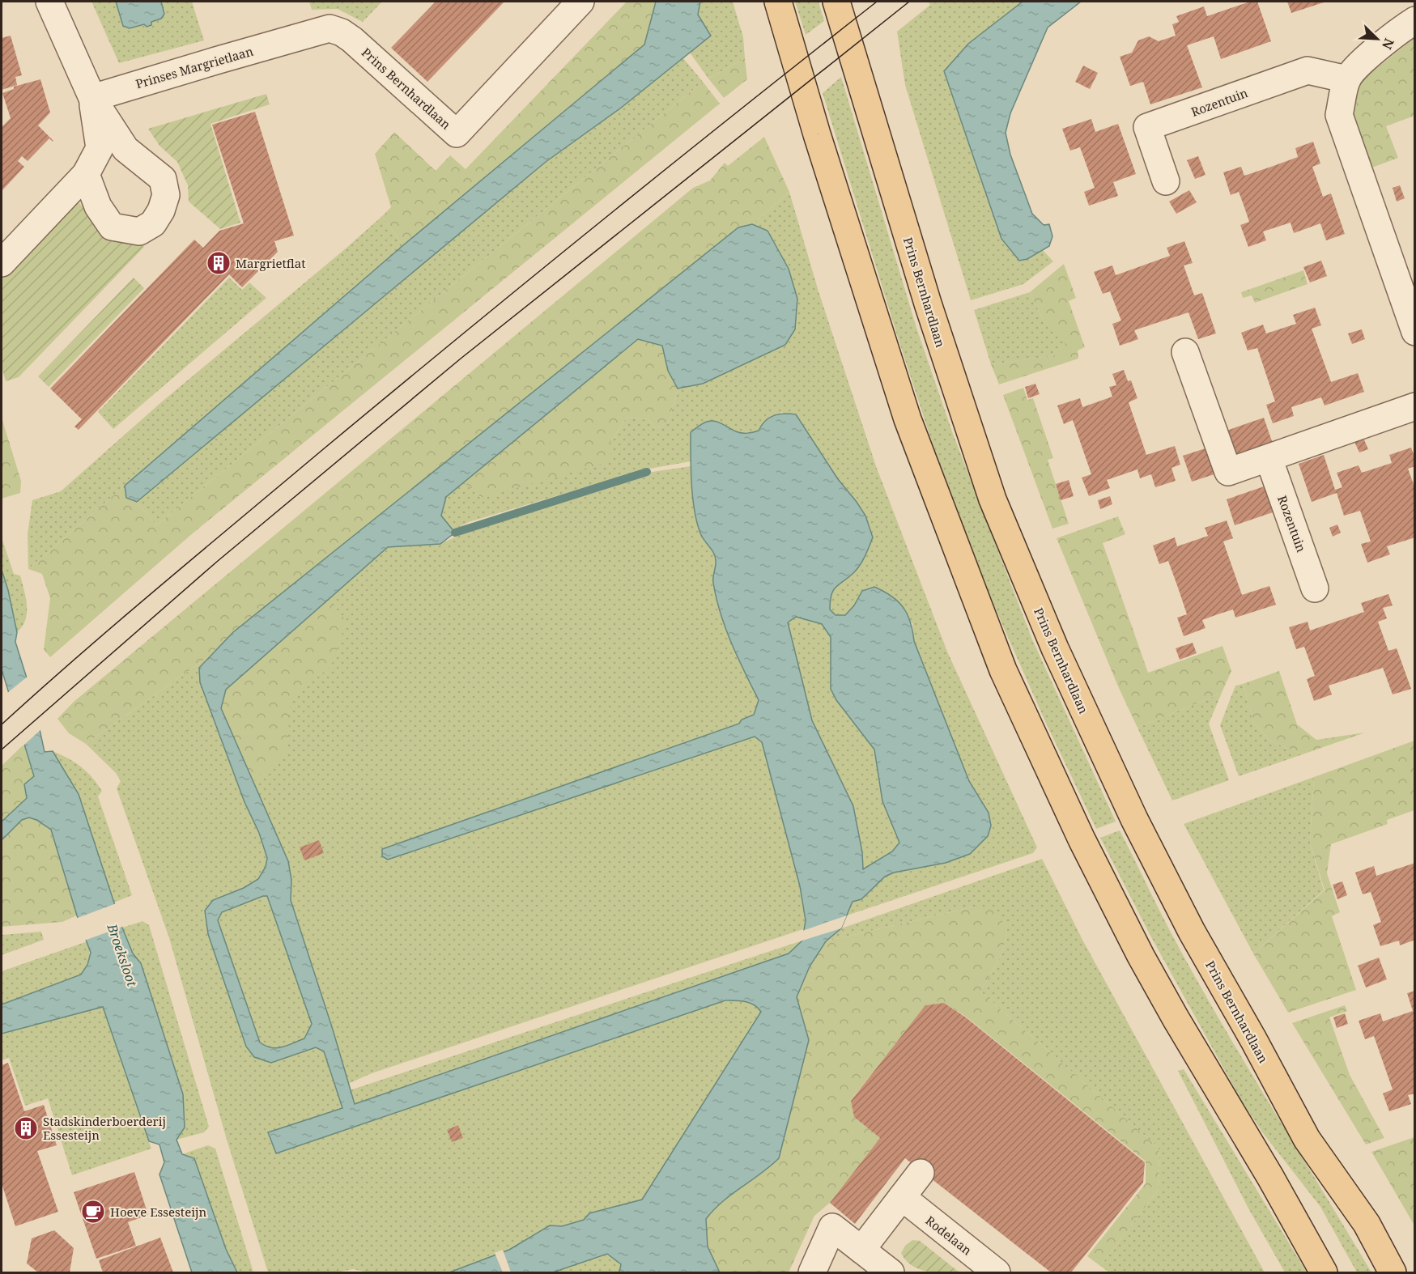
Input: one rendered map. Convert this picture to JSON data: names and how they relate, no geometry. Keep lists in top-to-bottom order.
{
  "streets": {
    "main road": ["Prins Bernhardlaan"],
    "street": ["Prinses Margrietlaan", "Rozentuin", "Rodelaan"]
  },
  "crossings": [
    ["Prinses Margrietlaan", "Prins Bernhardlaan"]
  ],
  "water": ["Broeksloot"],
  "places": {
    "building": ["Margrietflat", "Stadskinderboerderij Essesteijn"],
    "cafe": ["Hoeve Essesteijn"]
  },
  "north": "bottom right"
}
